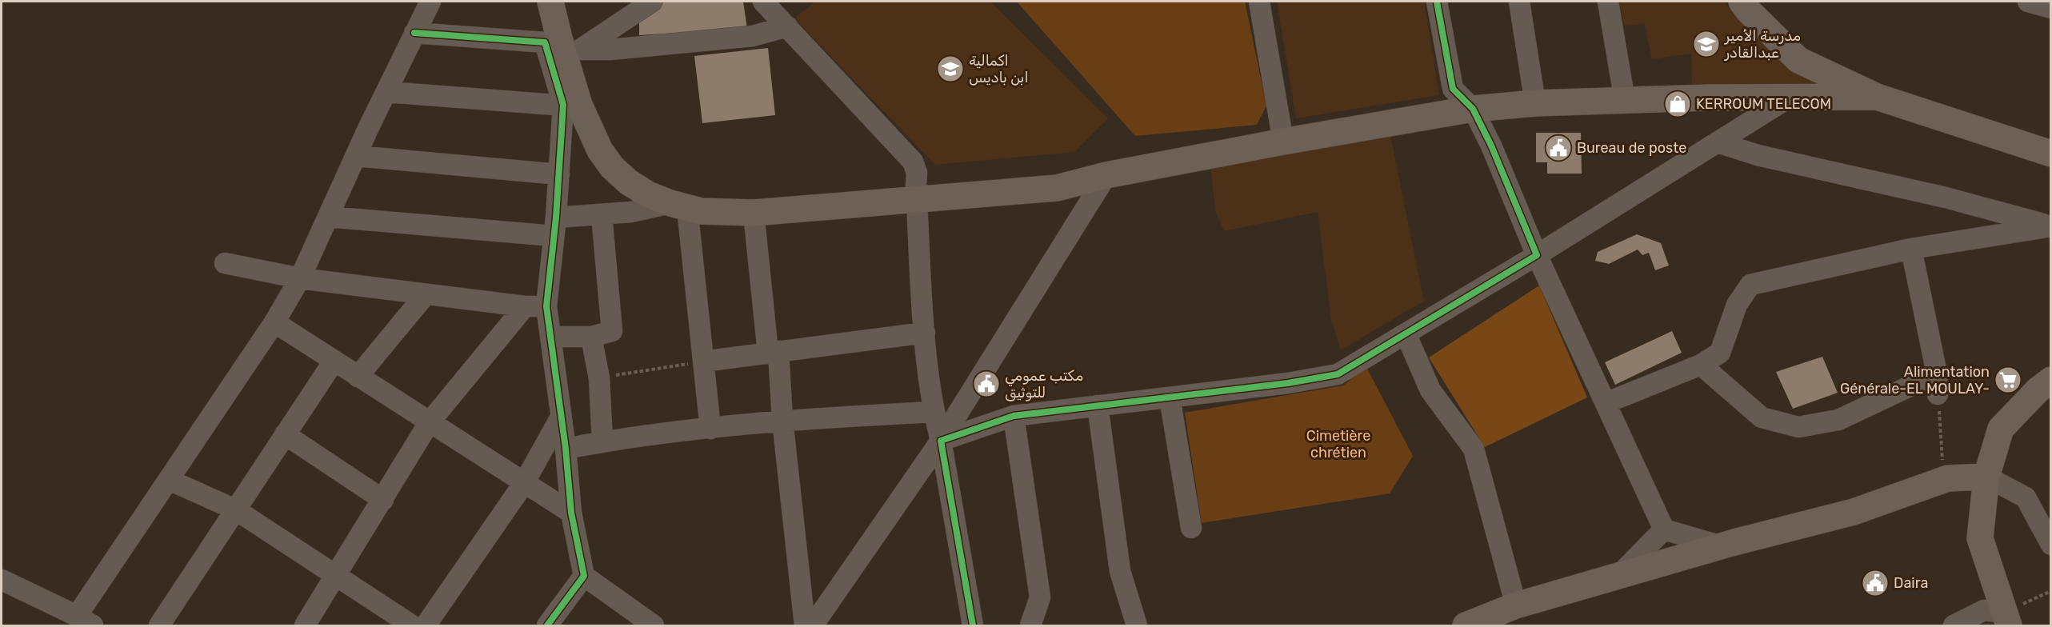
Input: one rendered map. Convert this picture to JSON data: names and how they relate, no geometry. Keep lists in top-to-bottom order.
{
  "parks": ["Cimetière chrétien"],
  "places": {
    "school or university": ["مدرسة الأمير عبدالقادر", "اكمالية ابن باديس"],
    "shop": ["KERROUM TELECOM"],
    "public building": ["Bureau de poste", "مكتب عمومي للتوثيق", "Daira"],
    "supermarket": ["Alimentation Générale-EL MOULAY-"]
  }
}
